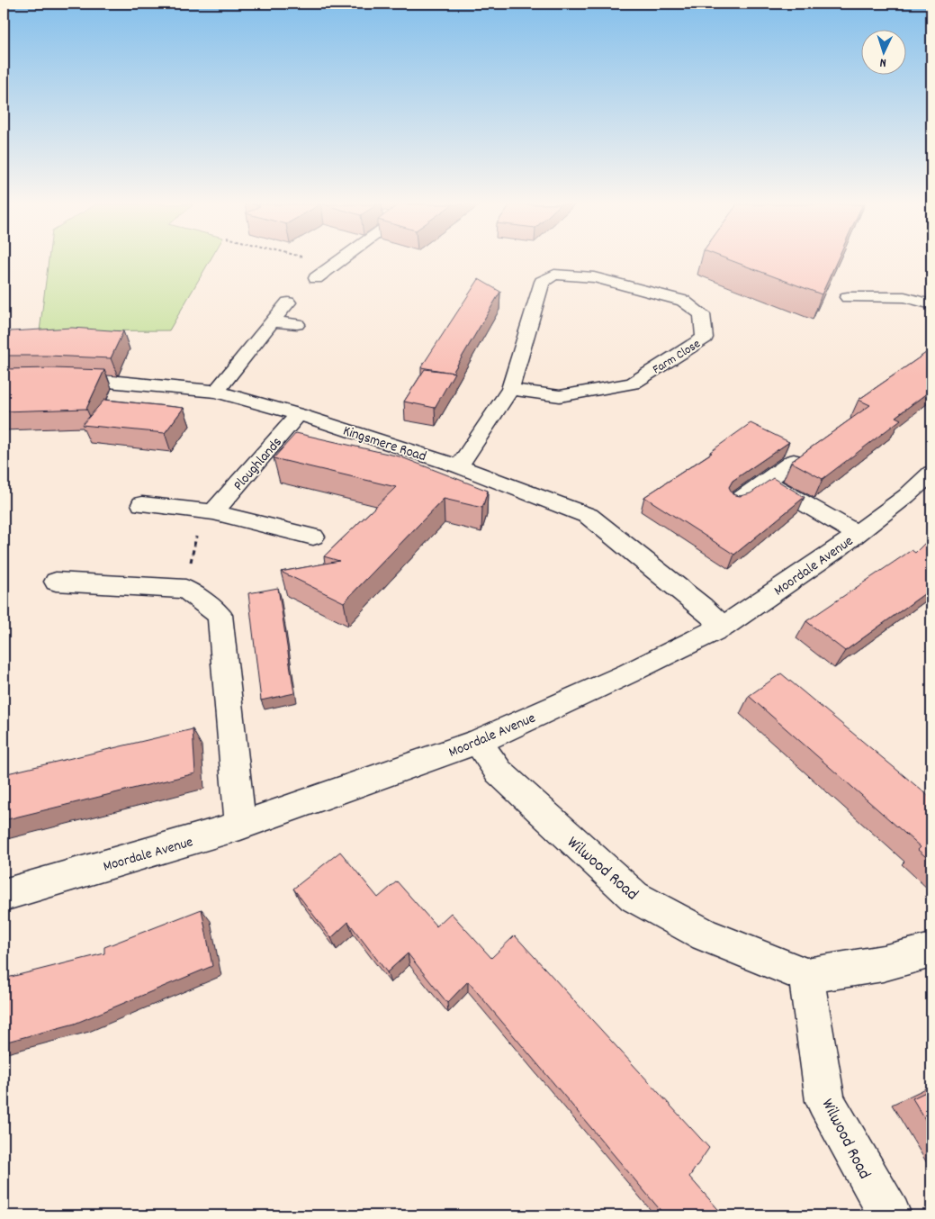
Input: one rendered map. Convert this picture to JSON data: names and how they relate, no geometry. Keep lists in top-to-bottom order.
{
  "streets": {
    "street": [
      "Farm Close",
      "Kingsmere Road",
      "Ploughlands",
      "Moordale Avenue",
      "Wilwood Road"
    ]
  },
  "crossings": [
    ["Farm Close", "Kingsmere Road"],
    ["Kingsmere Road", "Ploughlands"],
    ["Kingsmere Road", "Moordale Avenue"],
    ["Moordale Avenue", "Wilwood Road"]
  ],
  "north": "bottom"
}
